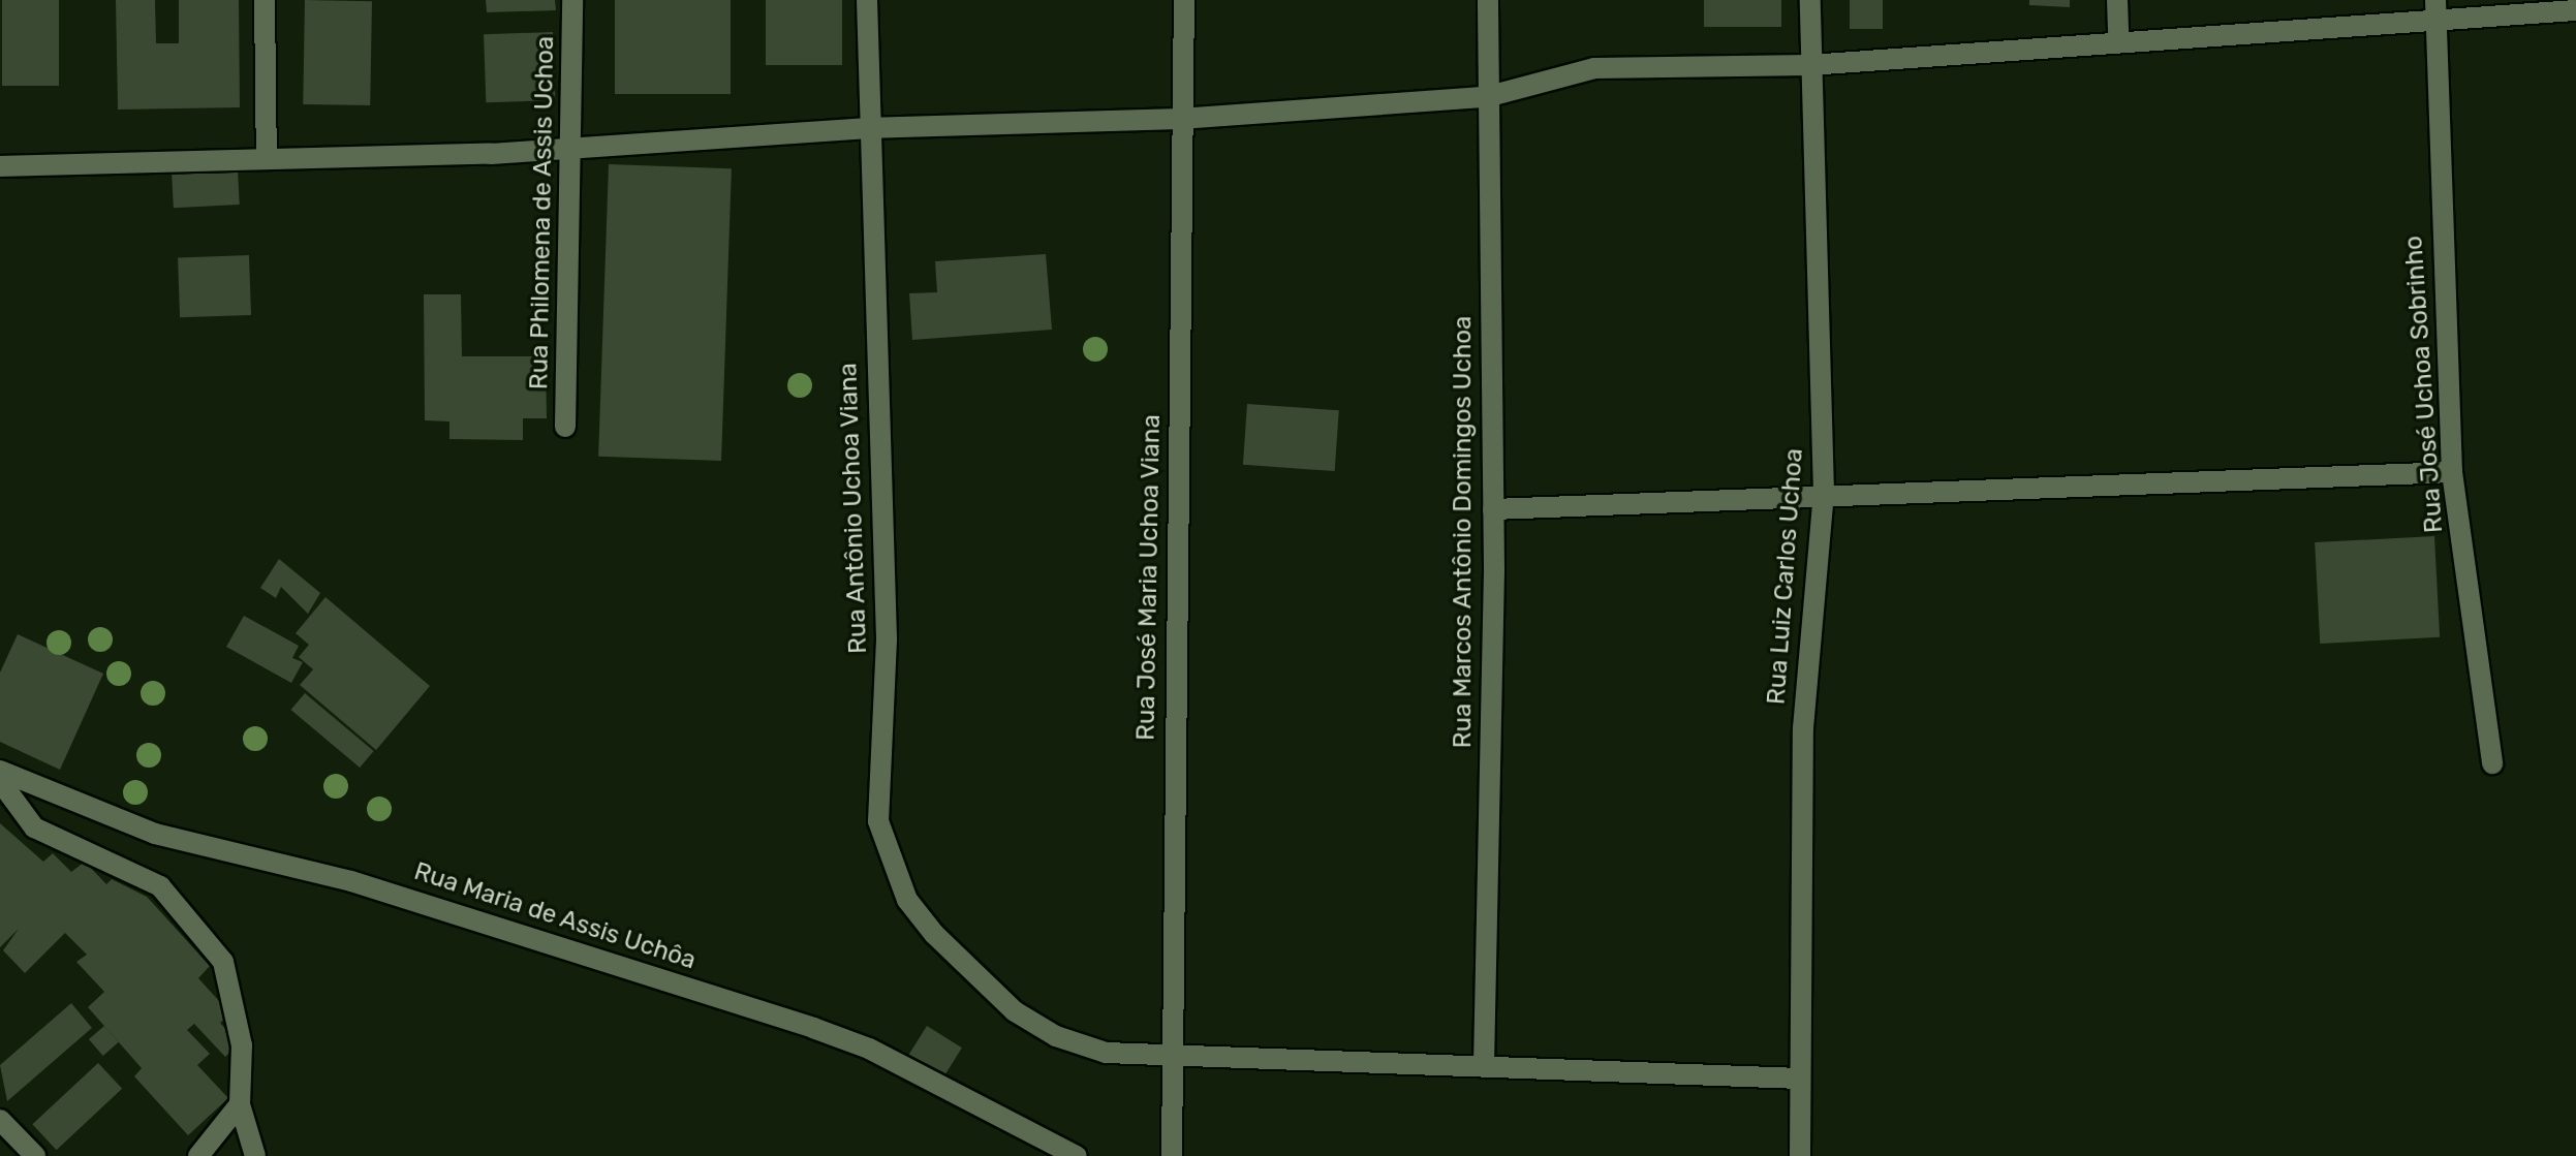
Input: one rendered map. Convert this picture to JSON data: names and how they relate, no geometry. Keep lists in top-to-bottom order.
{
  "streets": {
    "street": [
      "Rua Philomena de Assis Uchoa",
      "Rua José Uchoa Sobrinho",
      "Rua Antônio Uchoa Viana",
      "Rua Marcos Antônio Domingos Uchoa",
      "Rua Luiz Carlos Uchoa",
      "Rua José Maria Uchoa Viana",
      "Rua Maria de Assis Uchôa"
    ]
  },
  "crossings": [
    ["Rua Antônio Uchoa Viana", "Rua Marcos Antônio Domingos Uchoa"],
    ["Rua Antônio Uchoa Viana", "Rua Luiz Carlos Uchoa"],
    ["Rua Antônio Uchoa Viana", "Rua José Maria Uchoa Viana"]
  ]
}
